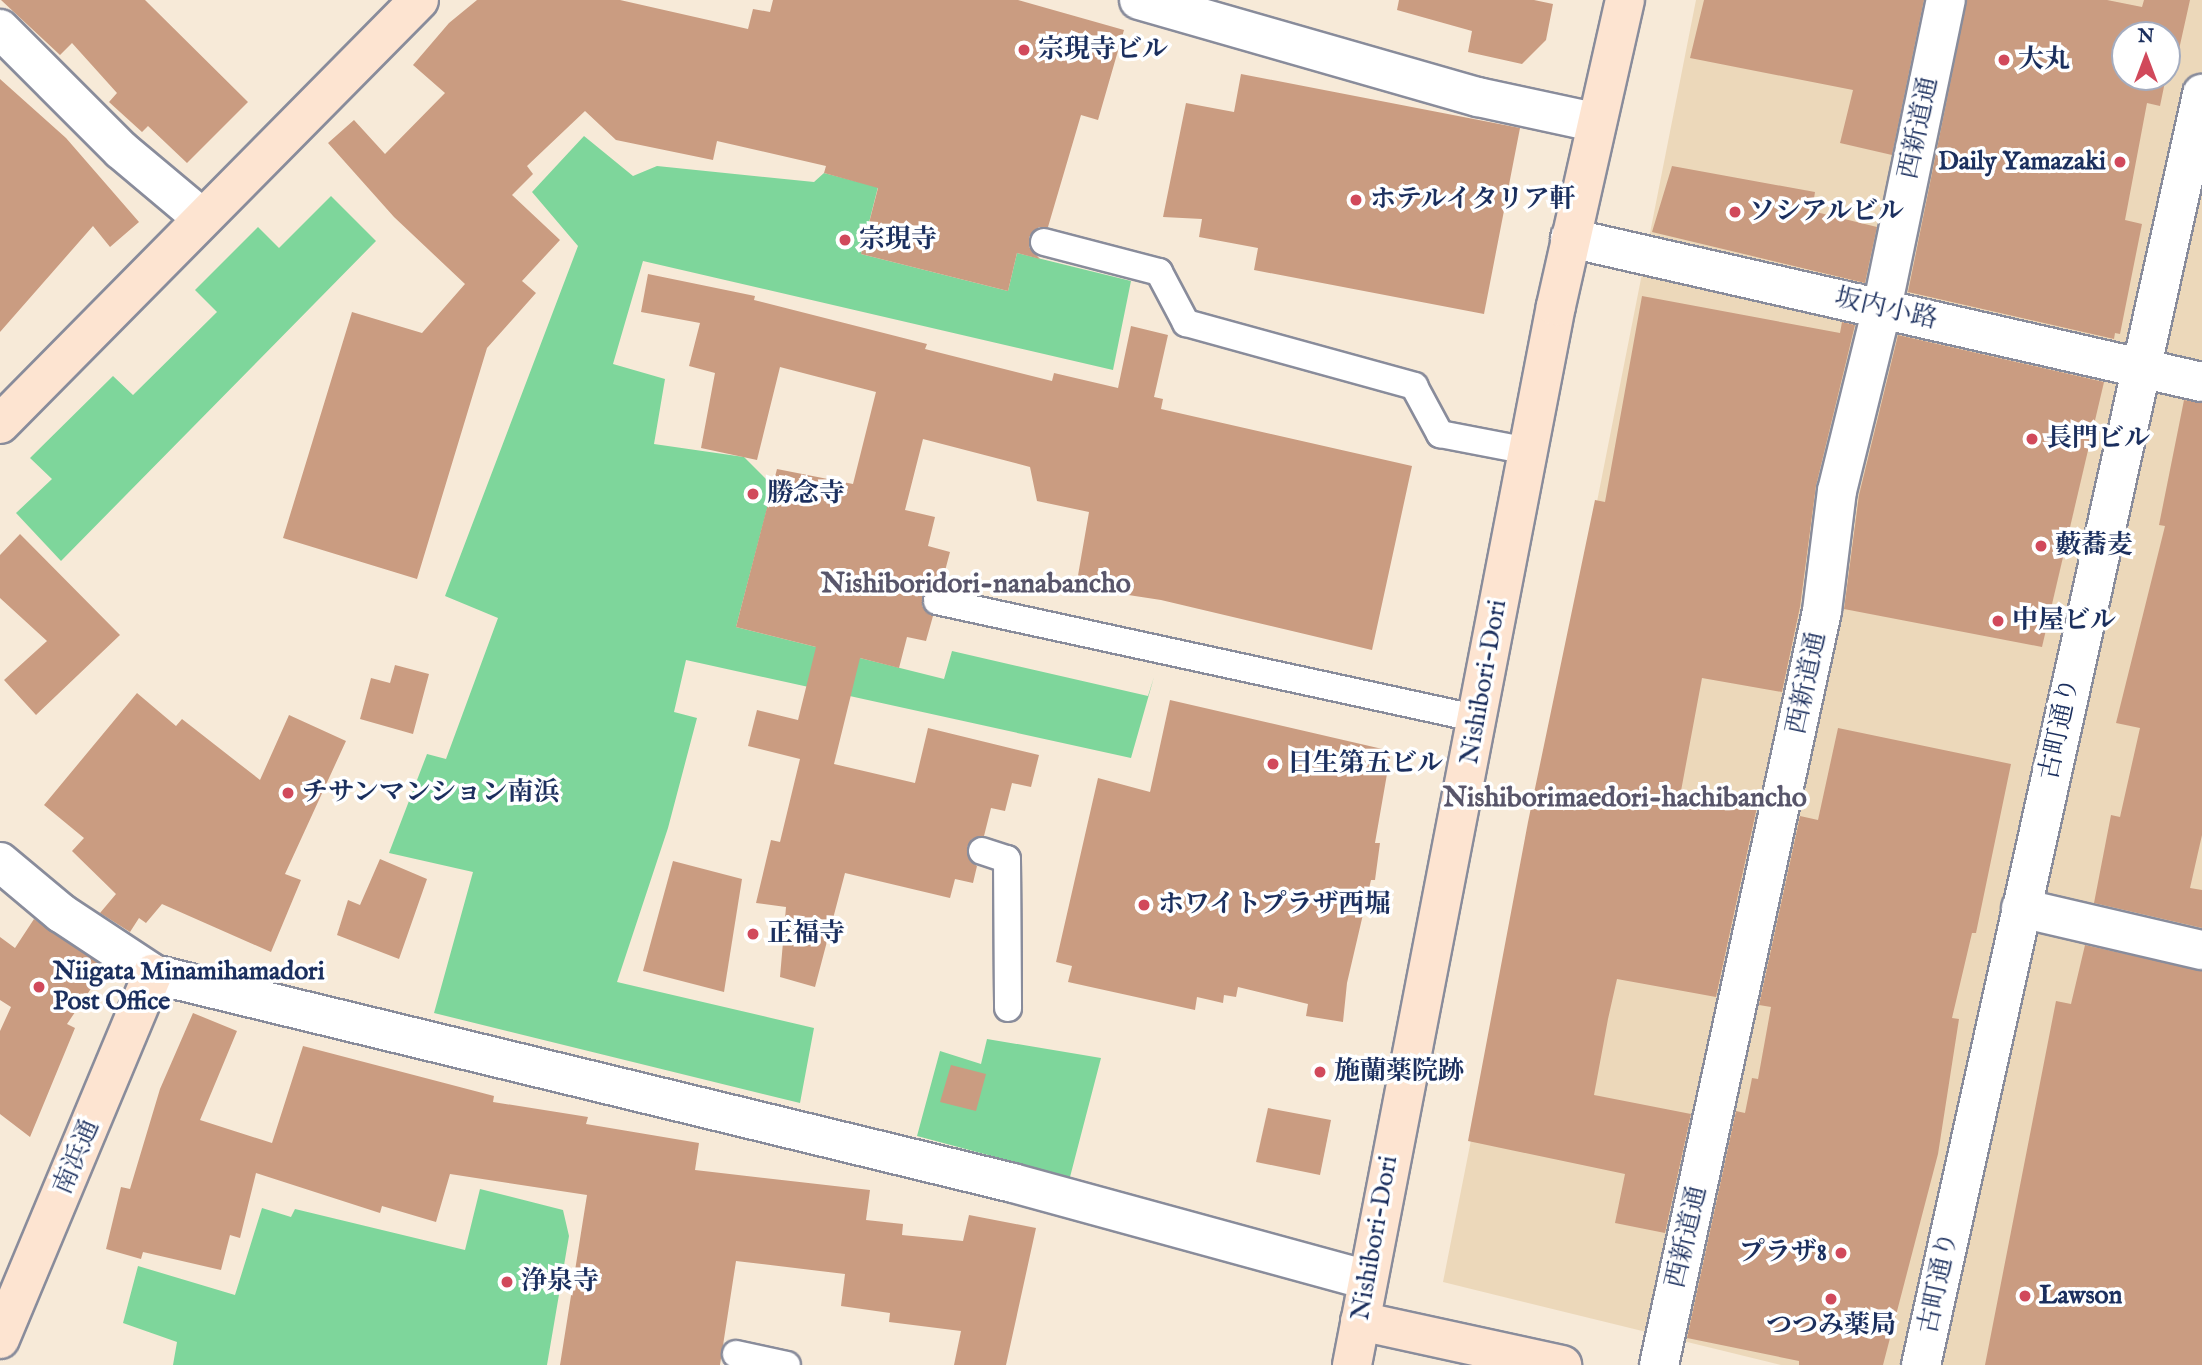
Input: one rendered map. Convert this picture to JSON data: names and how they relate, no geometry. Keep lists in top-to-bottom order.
{
  "streets": {
    "street": [
      "西新道通",
      "坂内小路",
      "Nishibori-Dori",
      "古町通り",
      "南浜通"
    ]
  },
  "crossings": [
    ["西新道通", "坂内小路"],
    ["坂内小路", "Nishibori-Dori"],
    ["坂内小路", "古町通り"]
  ],
  "districts": ["Nishiboridori-nanabancho", "Nishiborimaedori-hachibancho"],
  "places": [
    "宗現寺ビル",
    "大丸",
    "Daily Yamazaki",
    "ホテルイタリア軒",
    "ソシアルビル",
    "宗現寺",
    "長門ビル",
    "勝念寺",
    "藪蕎麦",
    "中屋ビル",
    "日生第五ビル",
    "チサンマンション南浜",
    "ホワイトプラザ西堀",
    "正福寺",
    "Niigata Minamihamadori Post Office",
    "施蘭薬院跡",
    "プラザ8",
    "浄泉寺",
    "Lawson",
    "つつみ薬局"
  ],
  "north": "top"
}
